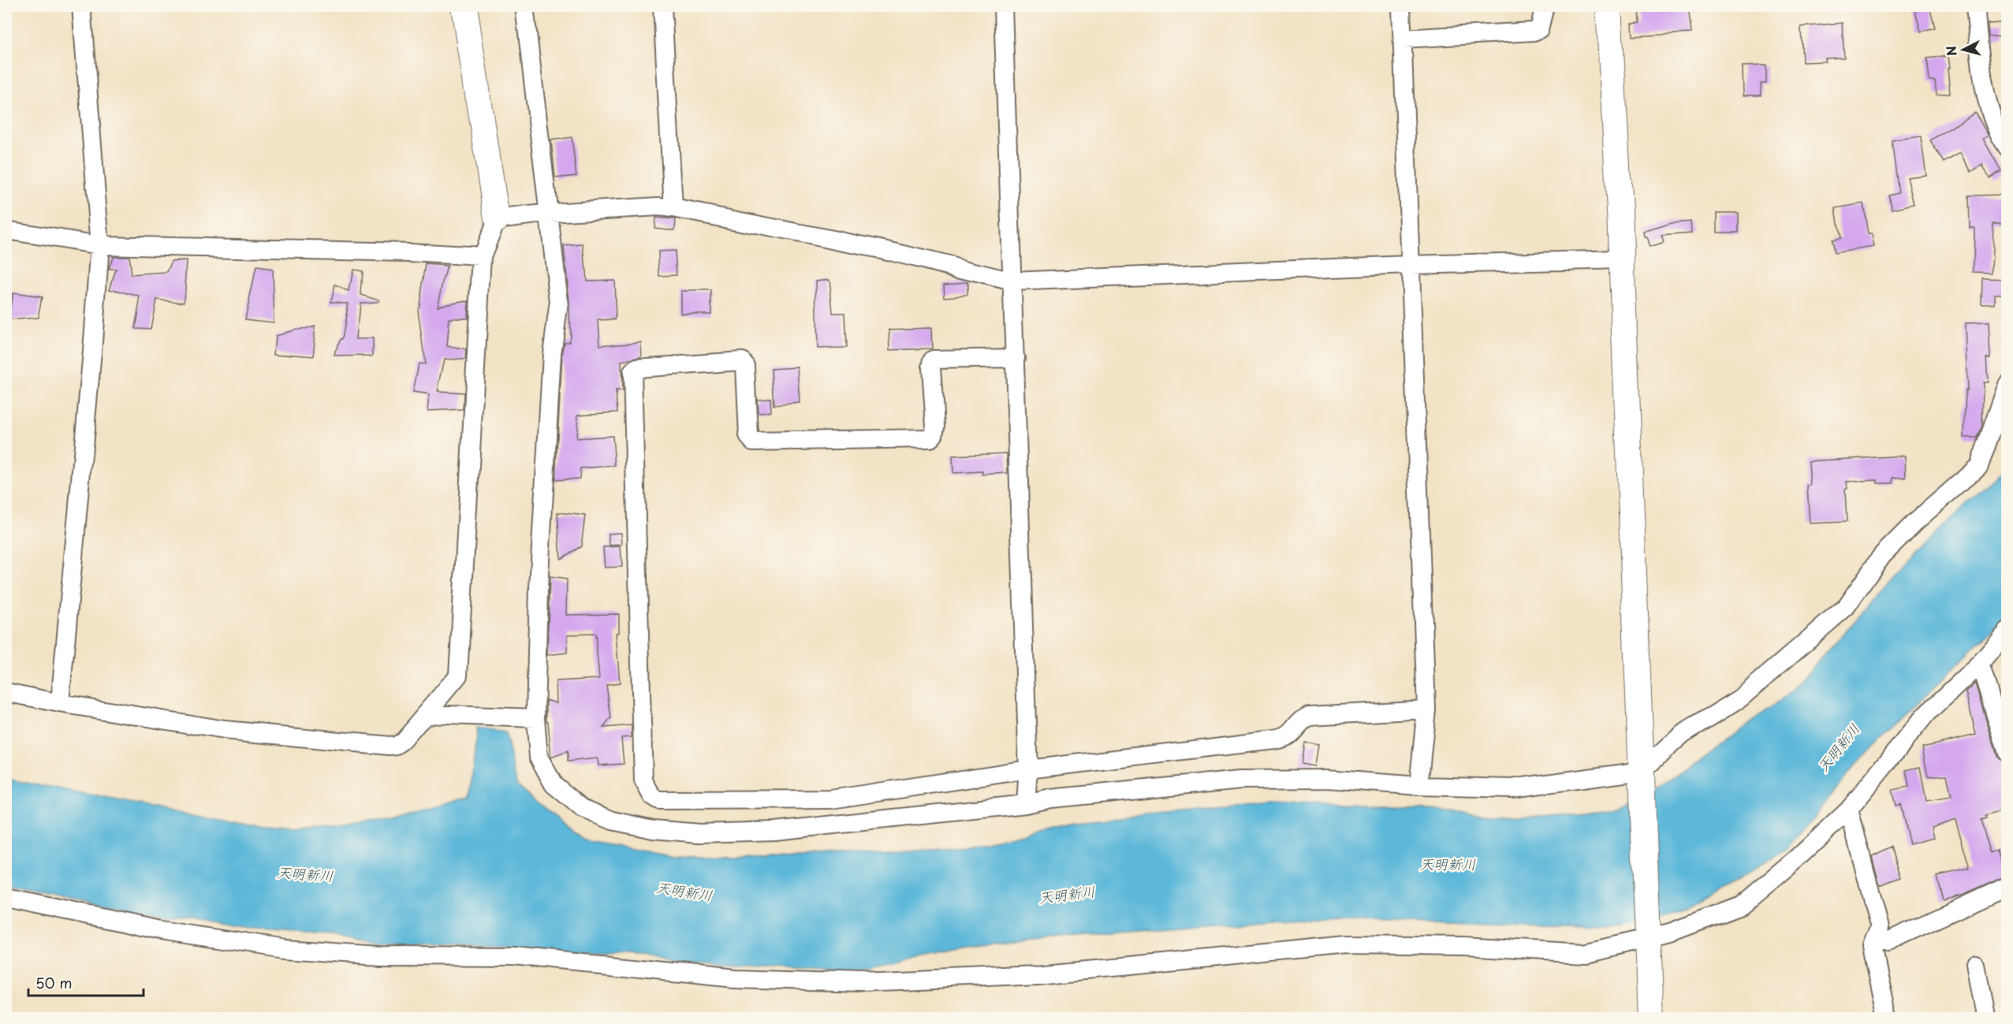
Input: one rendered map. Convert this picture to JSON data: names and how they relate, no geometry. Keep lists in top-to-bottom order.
{
  "water": ["天明新川"],
  "scale_bar": "50 m",
  "north": "left"
}
